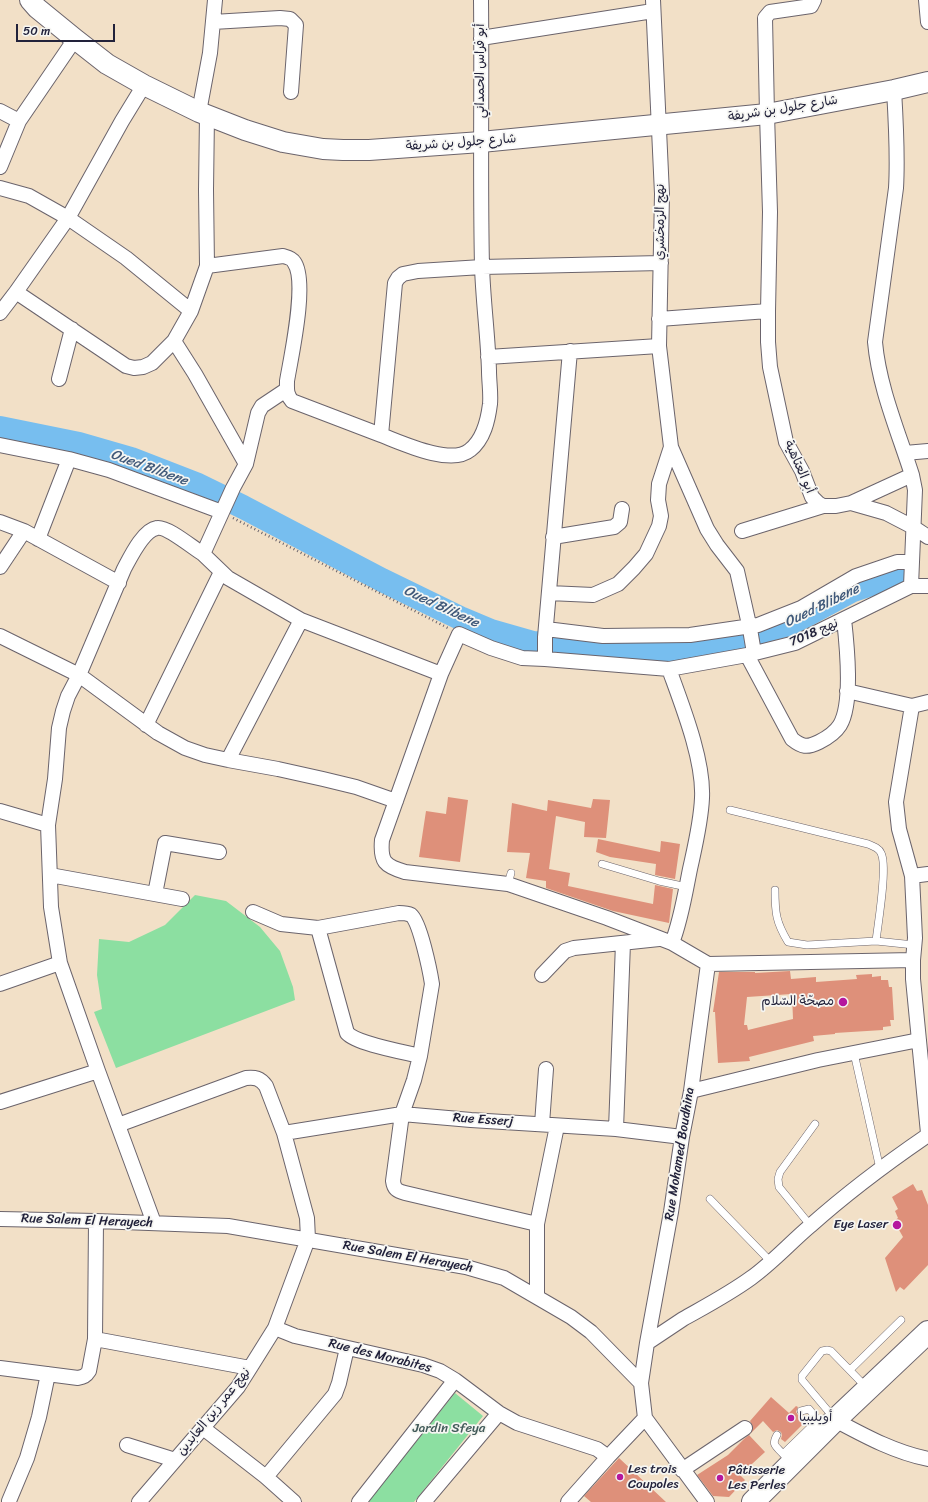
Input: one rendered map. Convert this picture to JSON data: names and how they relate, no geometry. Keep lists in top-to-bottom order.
{
  "streets": {
    "main road": ["شارع جلول بن شريفة"],
    "street": [
      "أبو فراس الحمداني",
      "نهج الزمخشري",
      "أبو العتاهية",
      "نهج 7018",
      "Rue Esserj",
      "Rue Mohamed Boudhina",
      "Rue Salem El Herayech",
      "Rue des Morabites",
      "نهج عمر زين العابدين"
    ]
  },
  "crossings": [
    ["أبو فراس الحمداني", "شارع جلول بن شريفة"],
    ["شارع جلول بن شريفة", "نهج الزمخشري"],
    ["شارع جلول بن شريفة", "أبو العتاهية"],
    ["Rue Esserj", "Rue Mohamed Boudhina"],
    ["Rue Esserj", "نهج عمر زين العابدين"],
    ["Rue Mohamed Boudhina", "Rue Salem El Herayech"],
    ["Rue Salem El Herayech", "نهج عمر زين العابدين"],
    ["Rue des Morabites", "نهج عمر زين العابدين"]
  ],
  "water": ["Oued Blibene"],
  "parks": ["Jardin Sfeya"],
  "places": [
    "مصحّة السّلام",
    "Eye Laser",
    "أويليبيا",
    "Les trois Coupoles",
    "Pâtisserie Les Perles"
  ],
  "scale_bar": "50 m"
}
